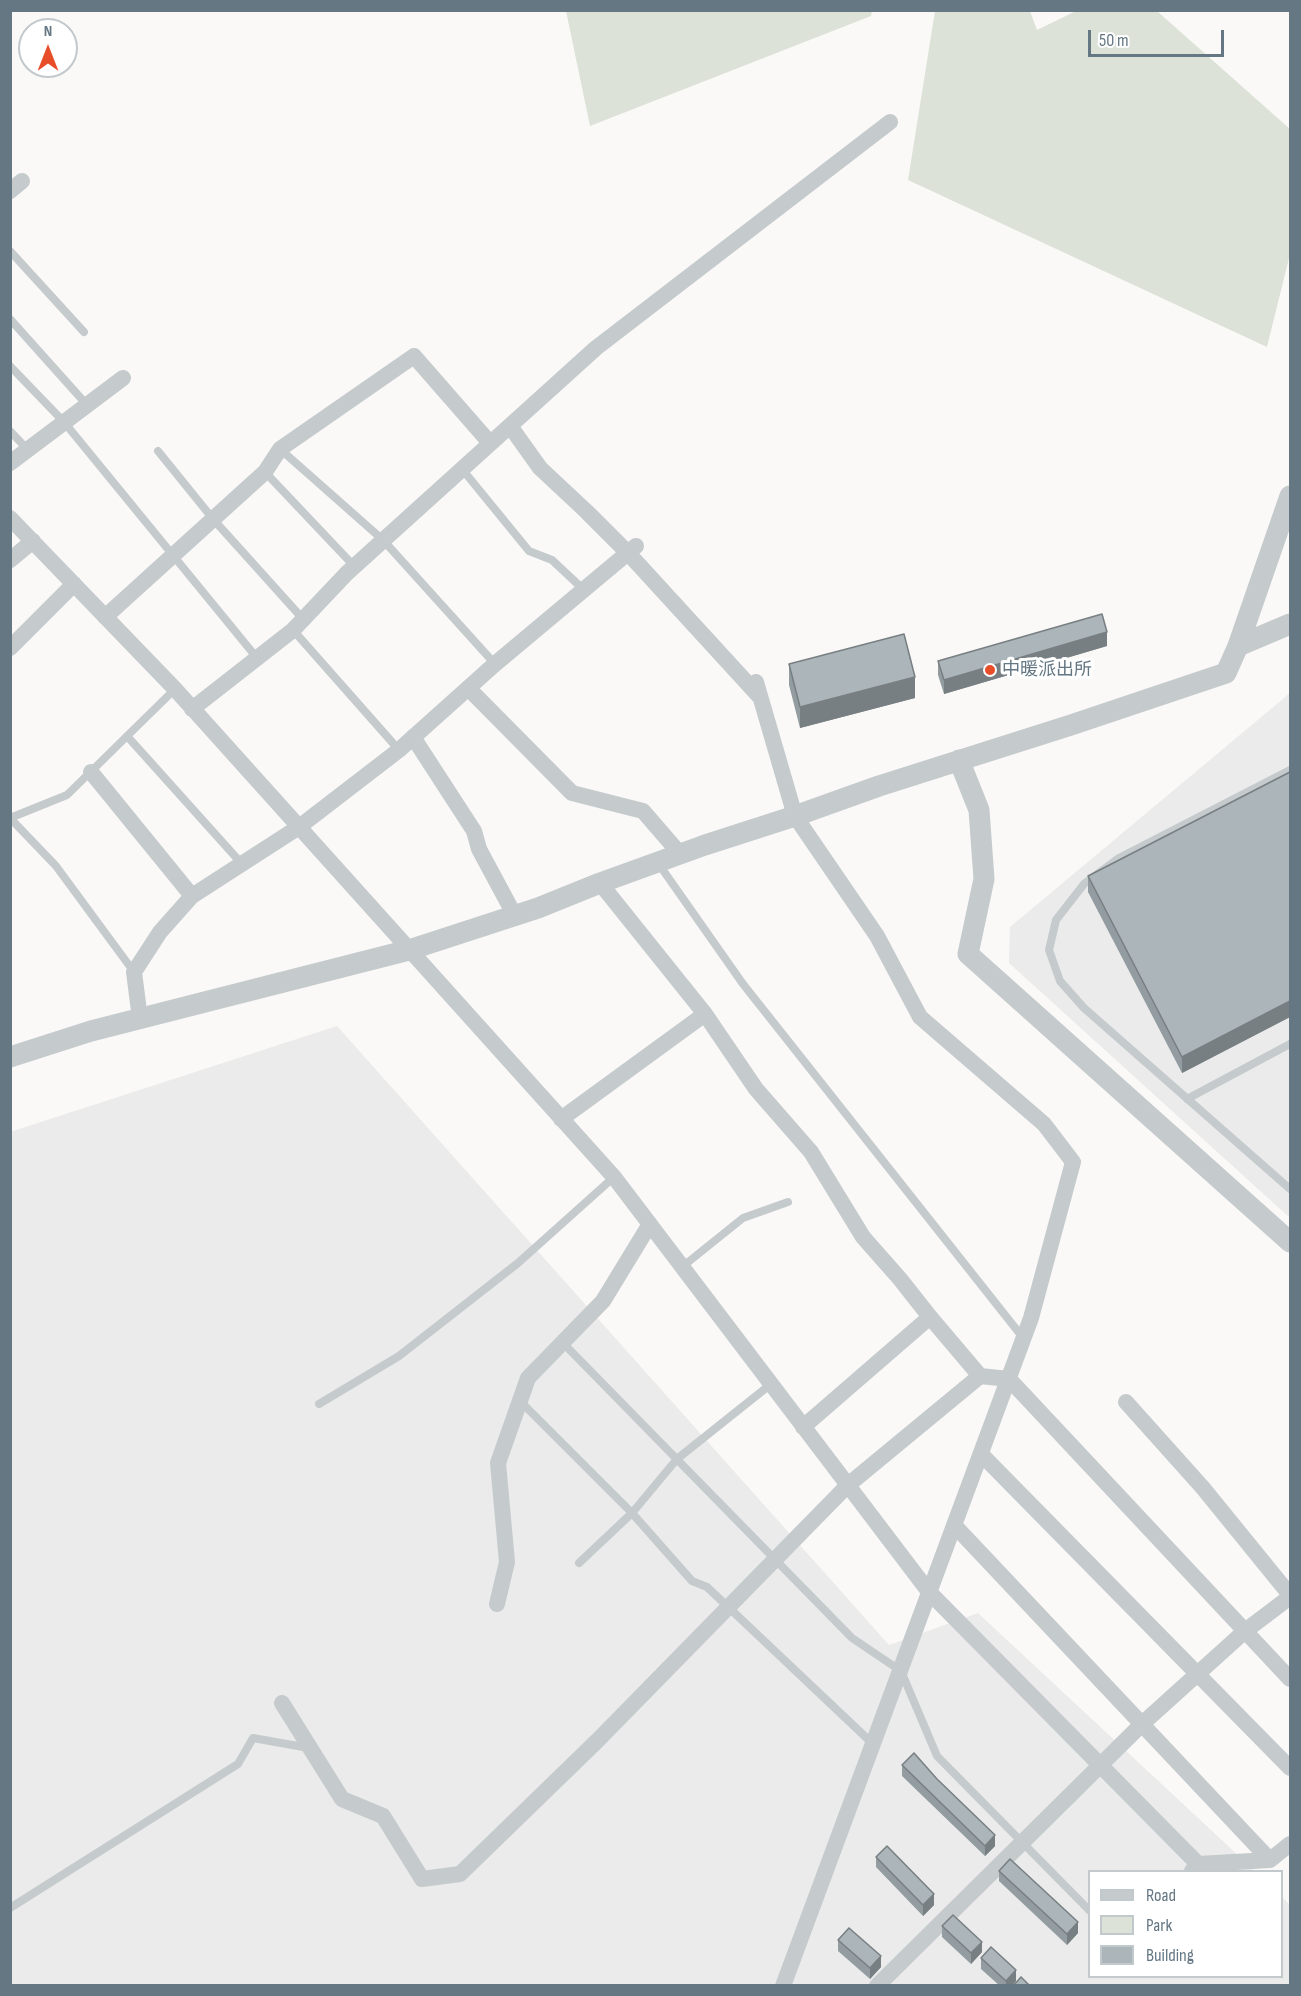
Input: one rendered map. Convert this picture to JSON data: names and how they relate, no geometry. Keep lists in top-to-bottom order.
{
  "places": ["中暖派出所"],
  "legend": ["Road", "Park", "Building"],
  "scale_bar": "50 m",
  "north": "top"
}
